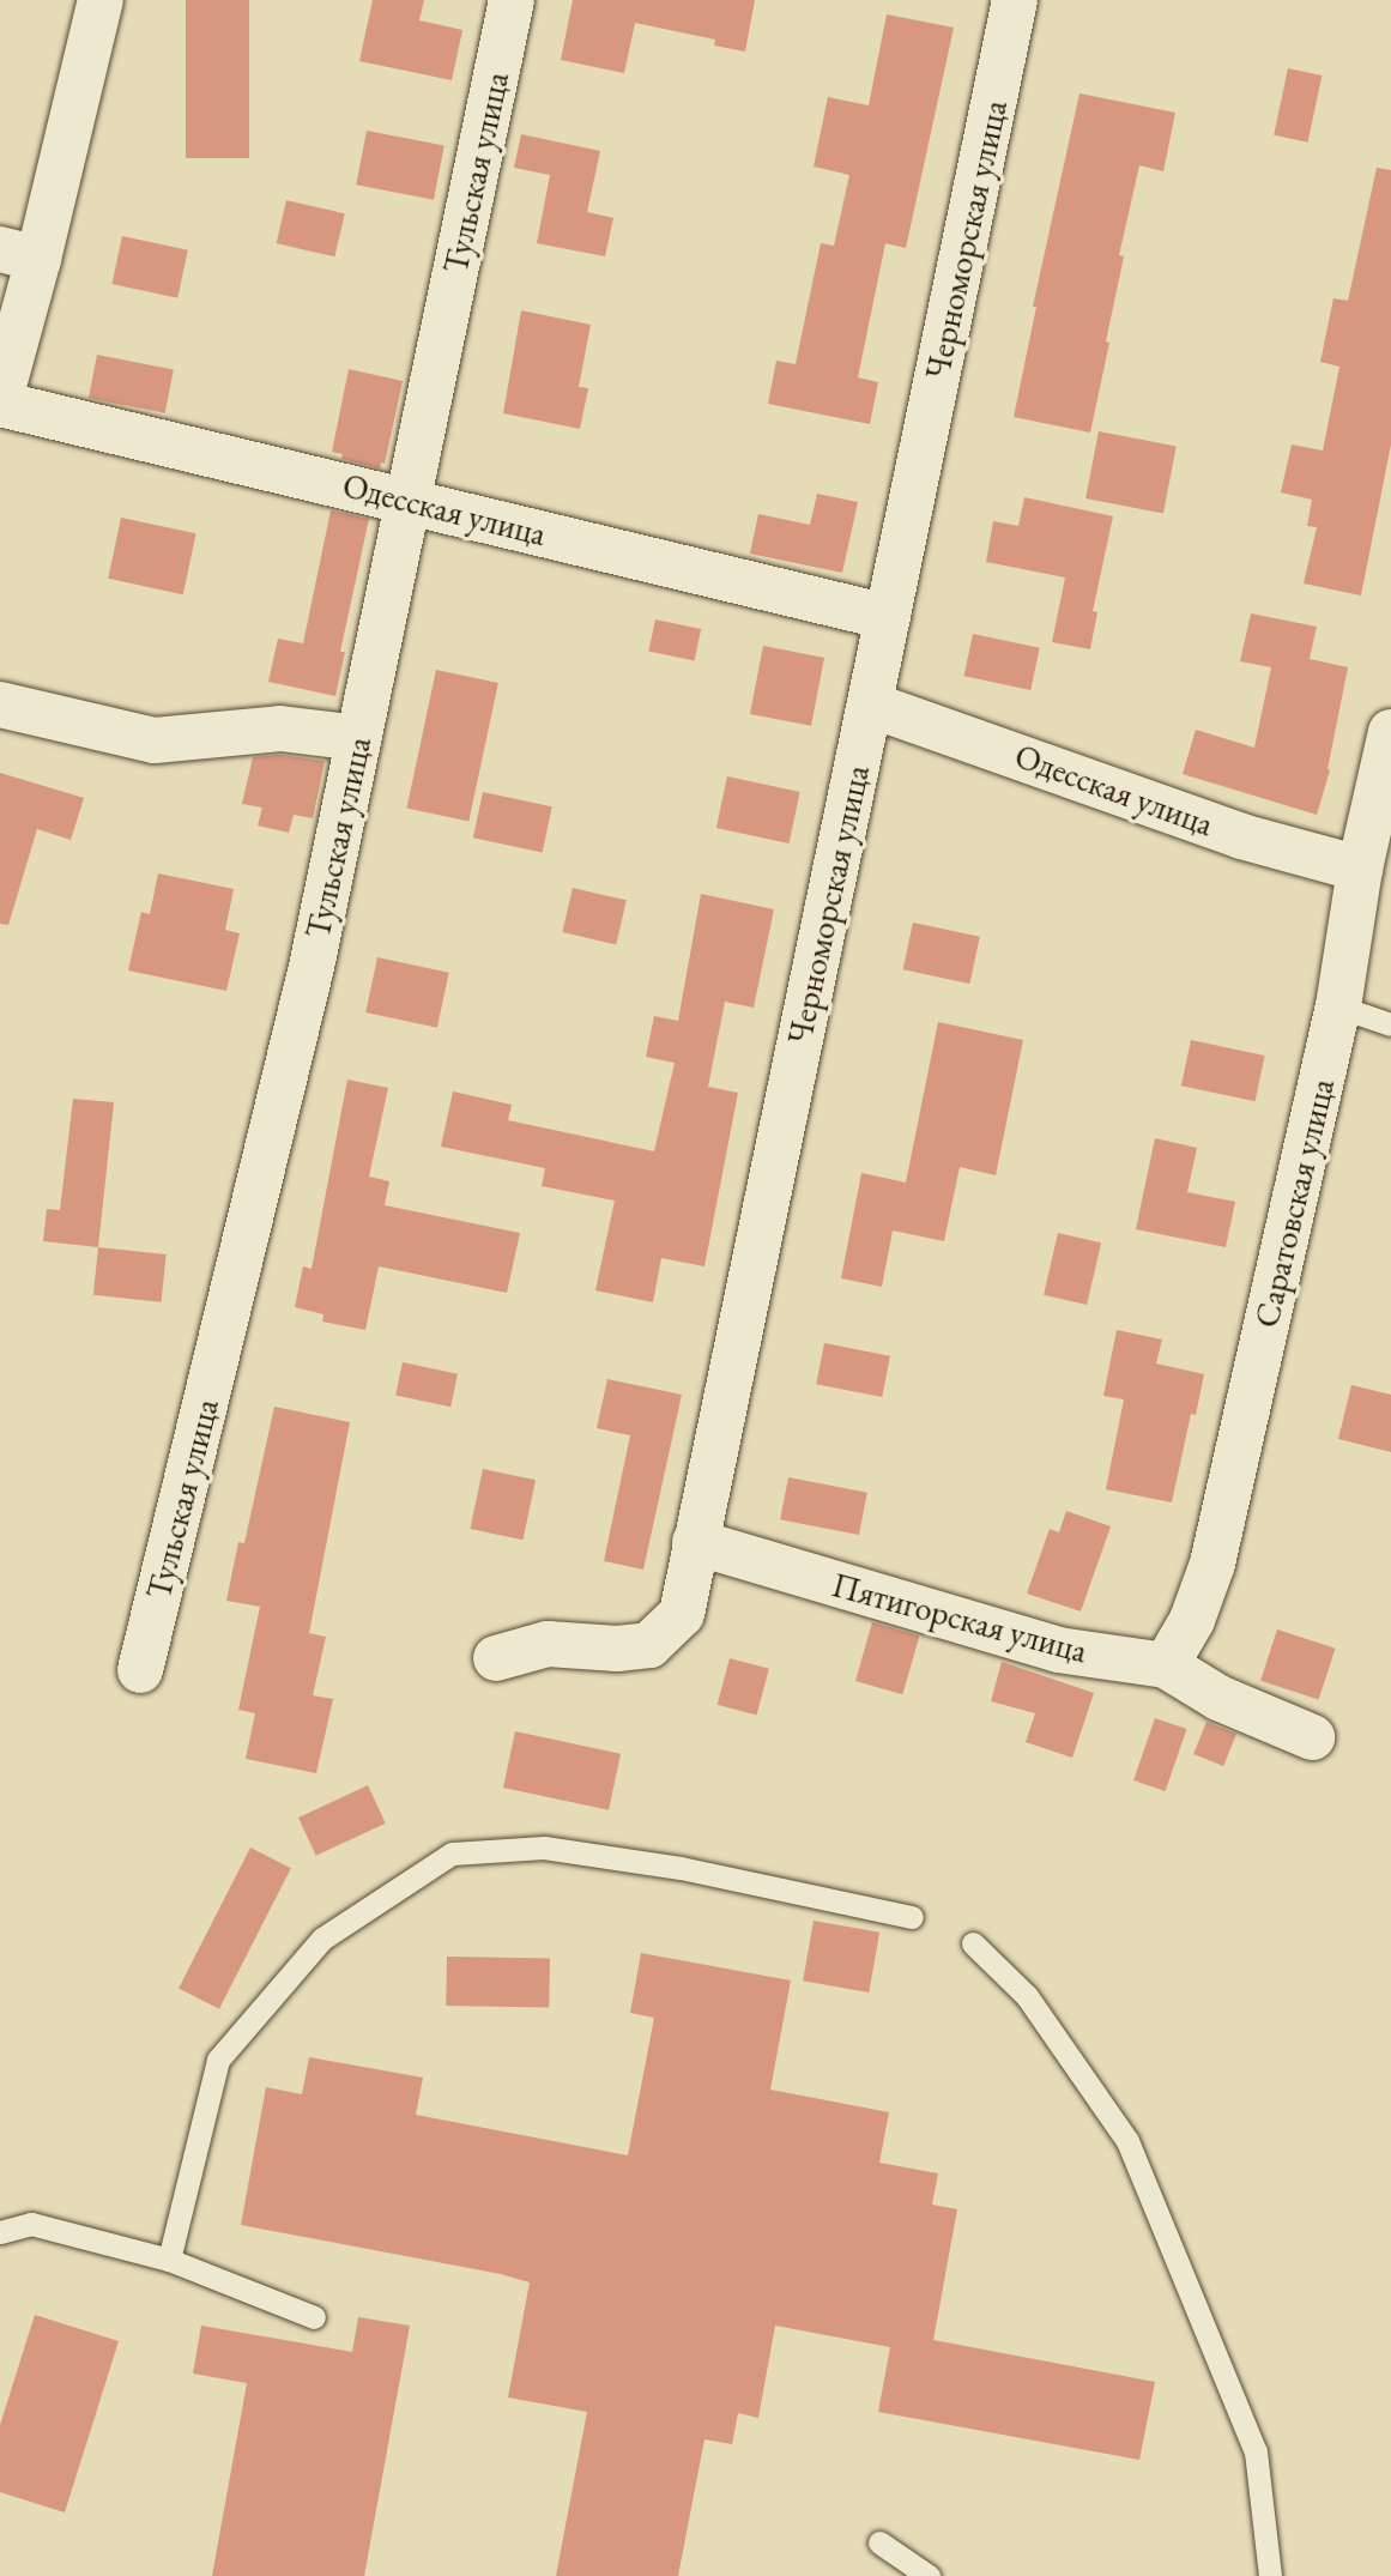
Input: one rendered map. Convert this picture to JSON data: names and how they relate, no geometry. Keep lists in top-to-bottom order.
{
  "streets": {
    "street": [
      "Тульская улица",
      "Черноморская улица",
      "Одесская улица",
      "Саратовская улица",
      "Пятигорская улица"
    ]
  },
  "crossings": [
    ["Тульская улица", "Одесская улица"],
    ["Черноморская улица", "Одесская улица"],
    ["Черноморская улица", "Пятигорская улица"],
    ["Одесская улица", "Саратовская улица"],
    ["Саратовская улица", "Пятигорская улица"]
  ]
}
